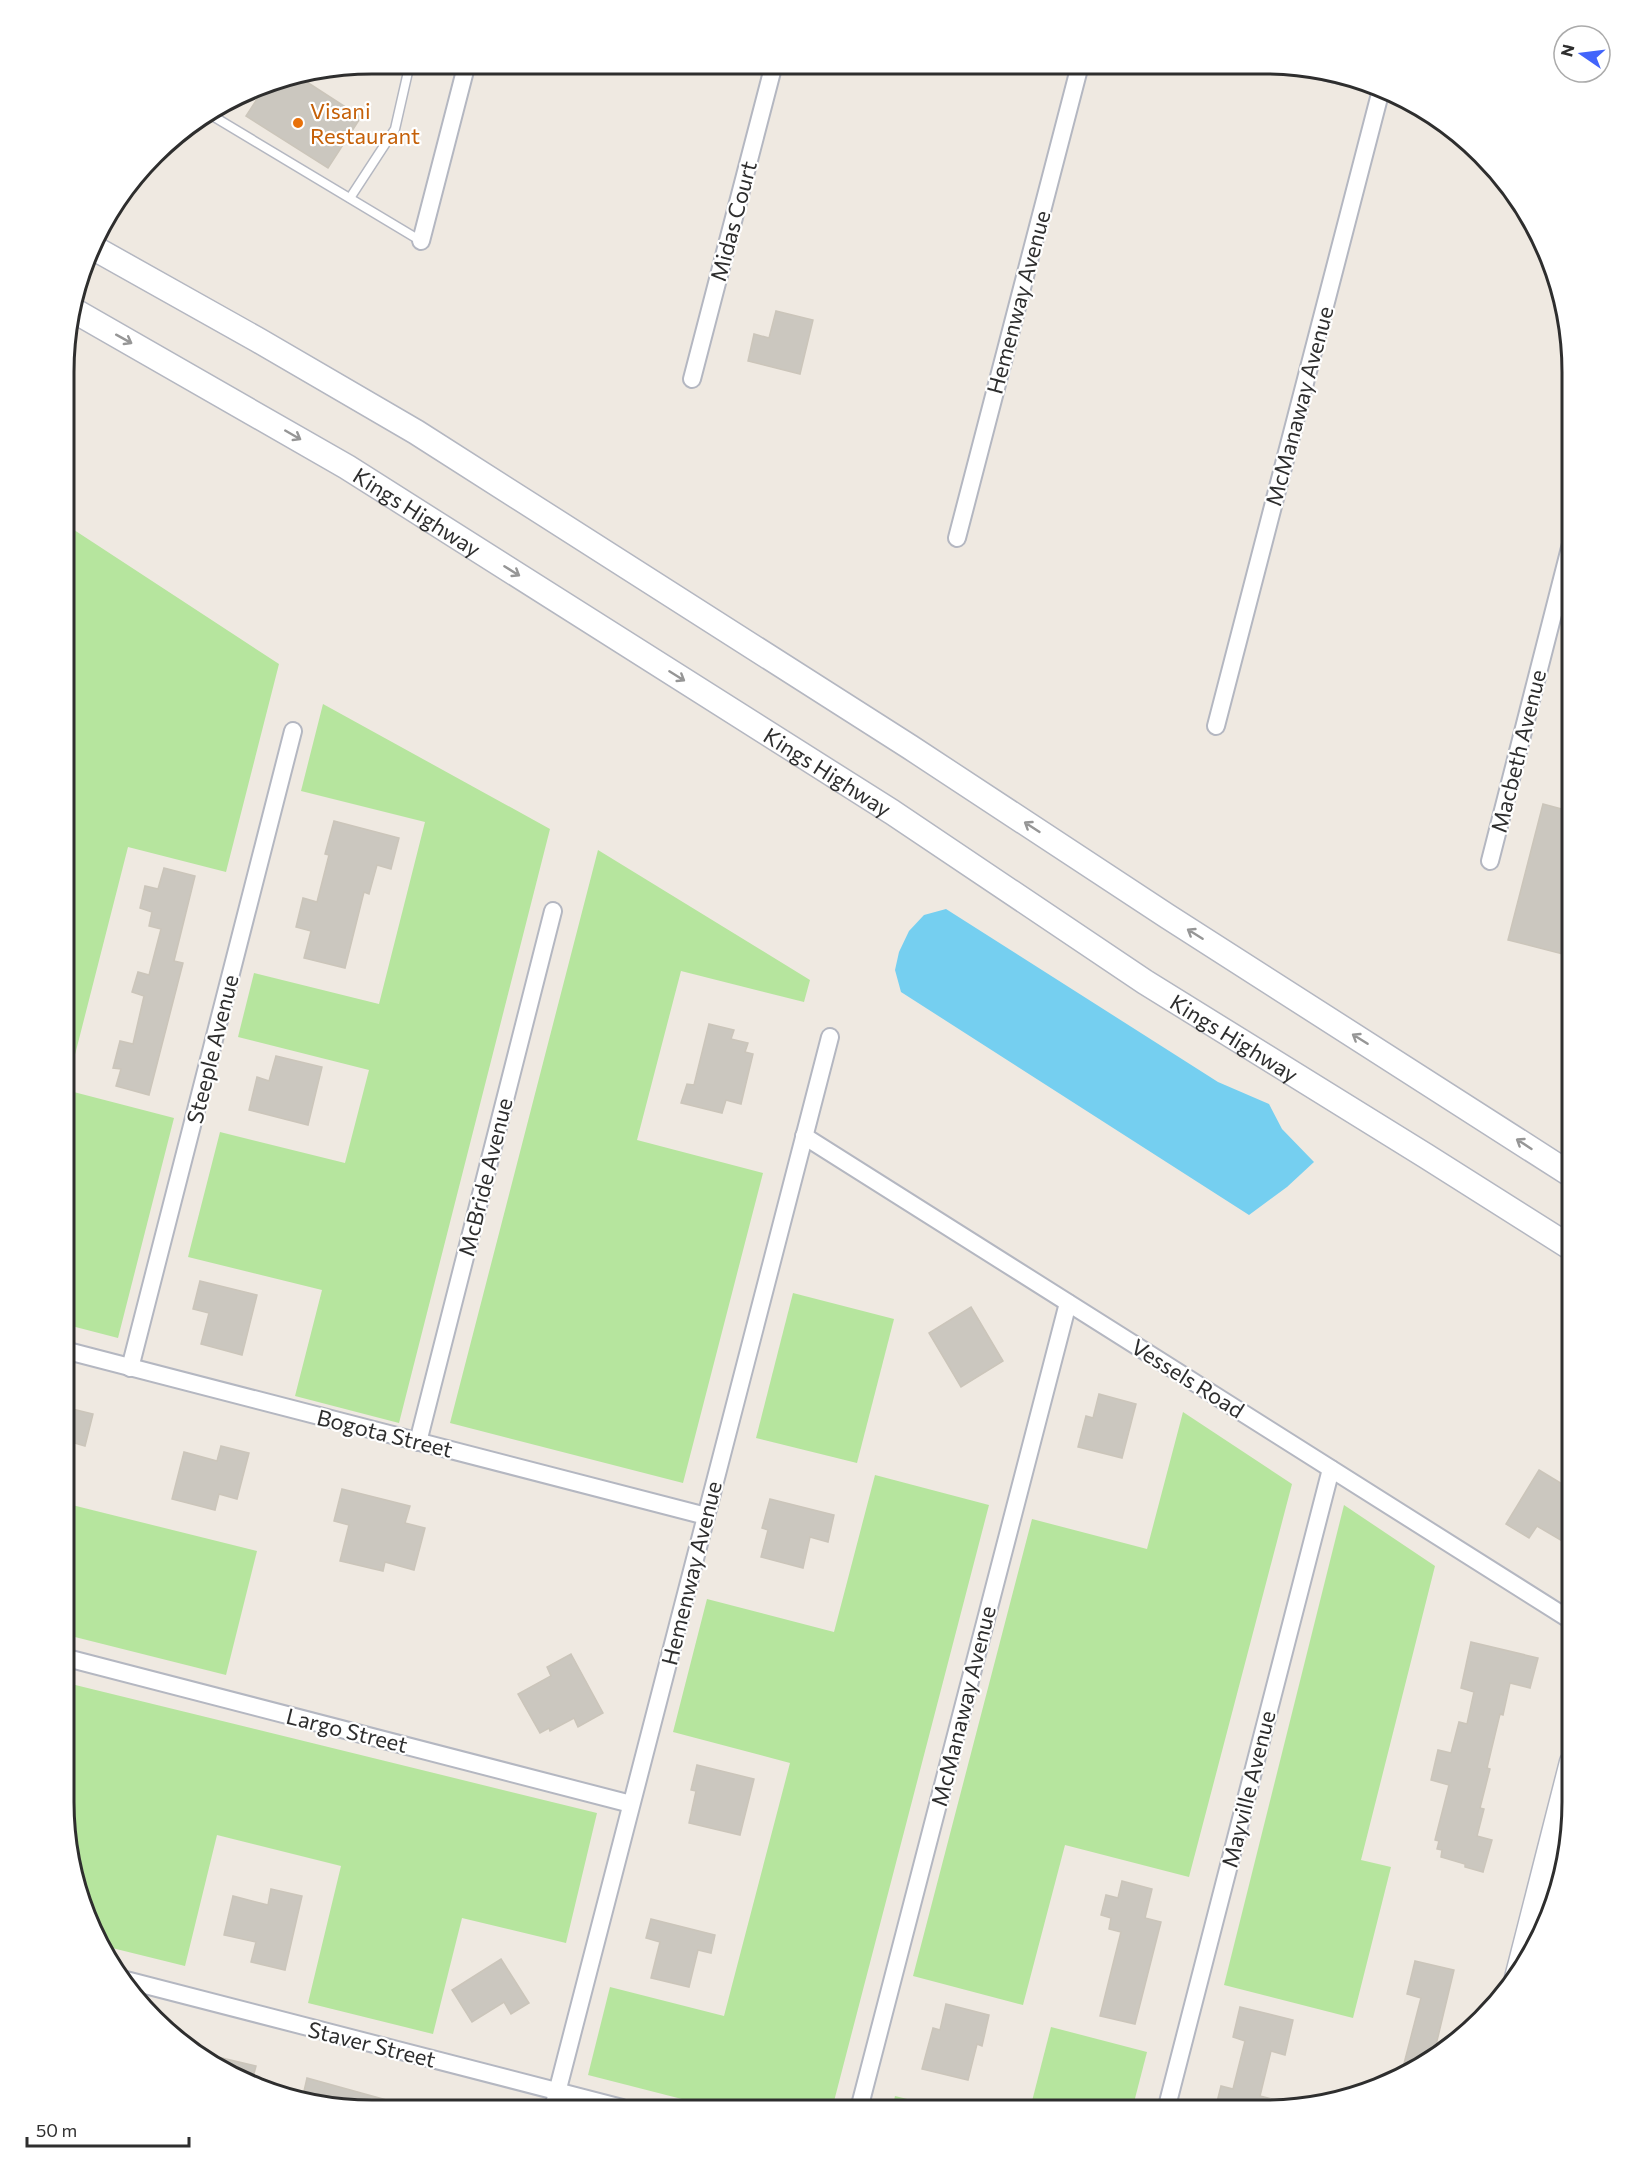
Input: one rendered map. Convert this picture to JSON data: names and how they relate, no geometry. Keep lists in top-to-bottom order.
{
  "streets": {
    "main road": ["Kings Highway"],
    "street": [
      "Midas Court",
      "Hemenway Avenue",
      "McManaway Avenue",
      "Macbeth Avenue",
      "Steeple Avenue",
      "McBride Avenue",
      "Vessels Road",
      "Bogota Street",
      "Largo Street",
      "Mayville Avenue",
      "Staver Street"
    ]
  },
  "crossings": [
    ["Hemenway Avenue", "Vessels Road"],
    ["Hemenway Avenue", "Bogota Street"],
    ["Hemenway Avenue", "Largo Street"],
    ["Hemenway Avenue", "Staver Street"],
    ["McManaway Avenue", "Vessels Road"],
    ["Steeple Avenue", "Bogota Street"],
    ["McBride Avenue", "Bogota Street"],
    ["Vessels Road", "Mayville Avenue"]
  ],
  "places": ["Visani Restaurant"],
  "scale_bar": "50 m",
  "north": "left"
}
